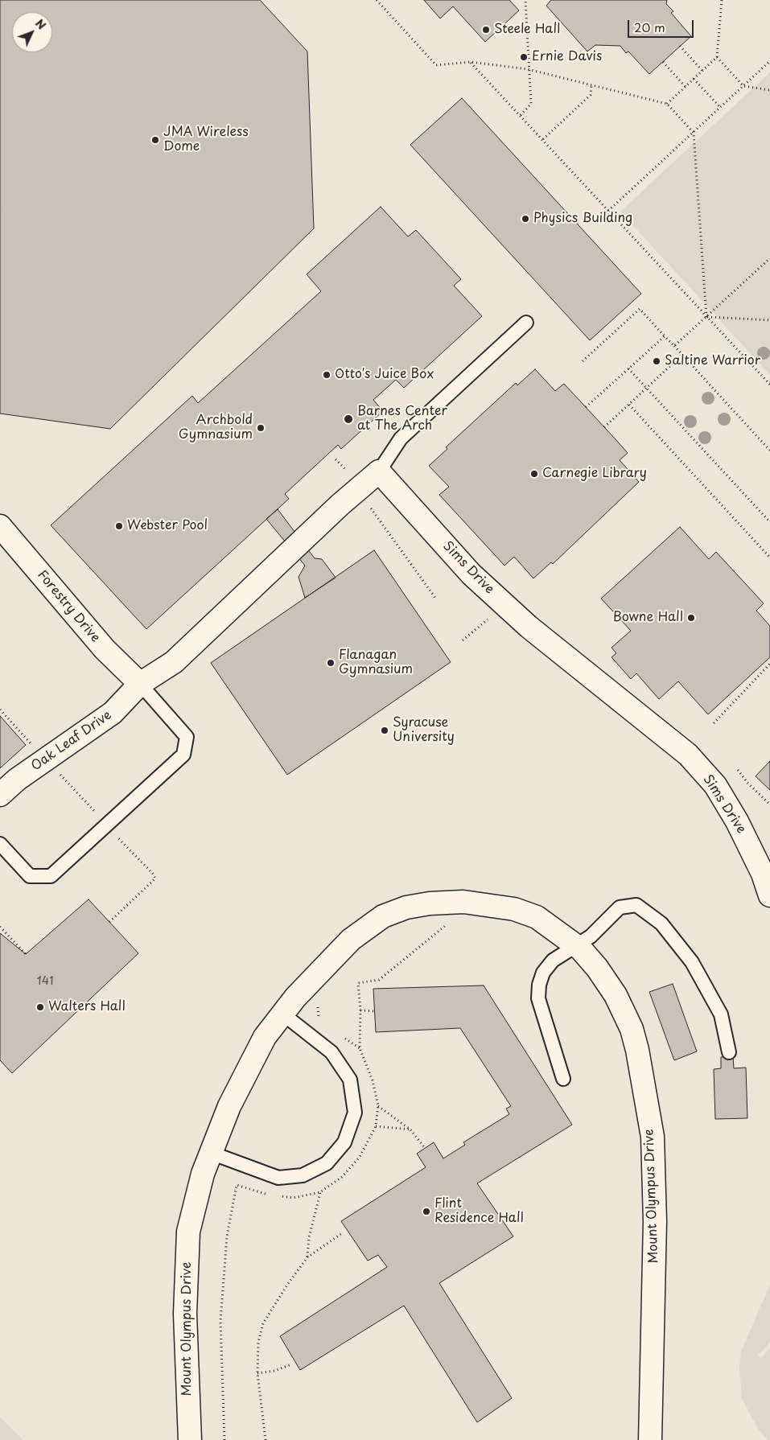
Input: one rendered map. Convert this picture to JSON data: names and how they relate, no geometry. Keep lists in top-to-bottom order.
{
  "streets": {
    "street": [
      "Sims Drive",
      "Forestry Drive",
      "Oak Leaf Drive",
      "Mount Olympus Drive"
    ]
  },
  "crossings": [
    ["Forestry Drive", "Oak Leaf Drive"]
  ],
  "places": [
    "Steele Hall",
    "Ernie Davis",
    "JMA Wireless Dome",
    "Physics Building",
    "Saltine Warrior",
    "Otto's Juice Box",
    "Barnes Center at The Arch",
    "Archbold Gymnasium",
    "Carnegie Library",
    "Webster Pool",
    "Bowne Hall",
    "Flanagan Gymnasium",
    "Syracuse University",
    "Walters Hall",
    "Flint Residence Hall"
  ],
  "house_numbers": ["141"],
  "scale_bar": "20 m",
  "north": "top right"
}
